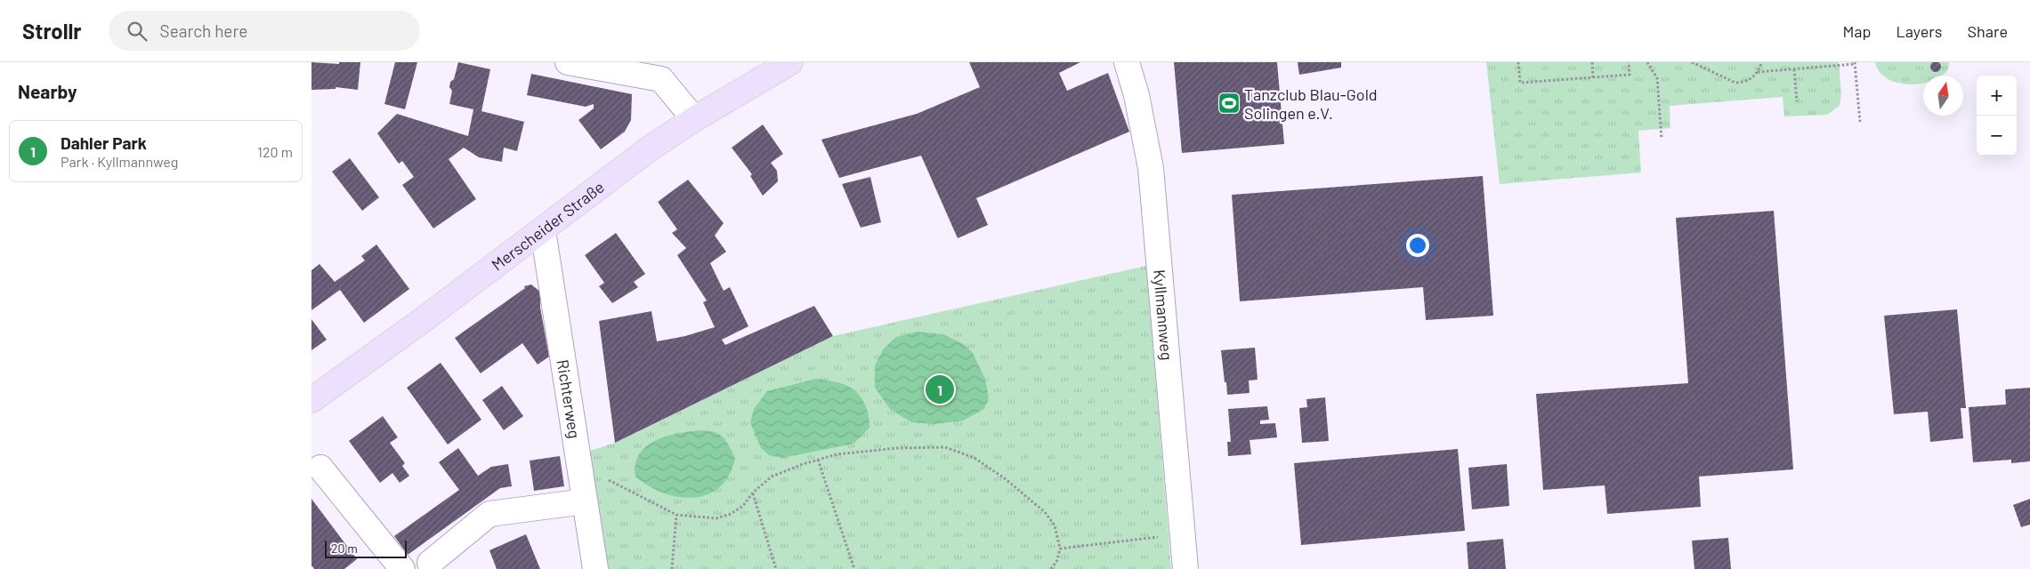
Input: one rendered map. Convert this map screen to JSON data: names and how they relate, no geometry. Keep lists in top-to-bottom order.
{
  "streets": {
    "main road": ["Merscheider Straße"],
    "street": ["Kyllmannweg", "Richterweg"]
  },
  "crossings": [
    ["Merscheider Straße", "Richterweg"]
  ],
  "places": {
    "sports": ["Tanzclub Blau-Gold Solingen e.V."]
  },
  "scale_bar": "20 m",
  "north": "top",
  "page": {
    "header": "Strollr",
    "search": "Search here",
    "nav": ["Map", "Layers", "Share"],
    "heading": "Nearby",
    "map_buttons": ["+", "−"],
    "list": [
      {
        "mark": "1",
        "name": "Dahler Park",
        "note": "Park · Kyllmannweg",
        "value": "120 m"
      }
    ],
    "pins": "1",
    "scale": "20 m"
  }
}
